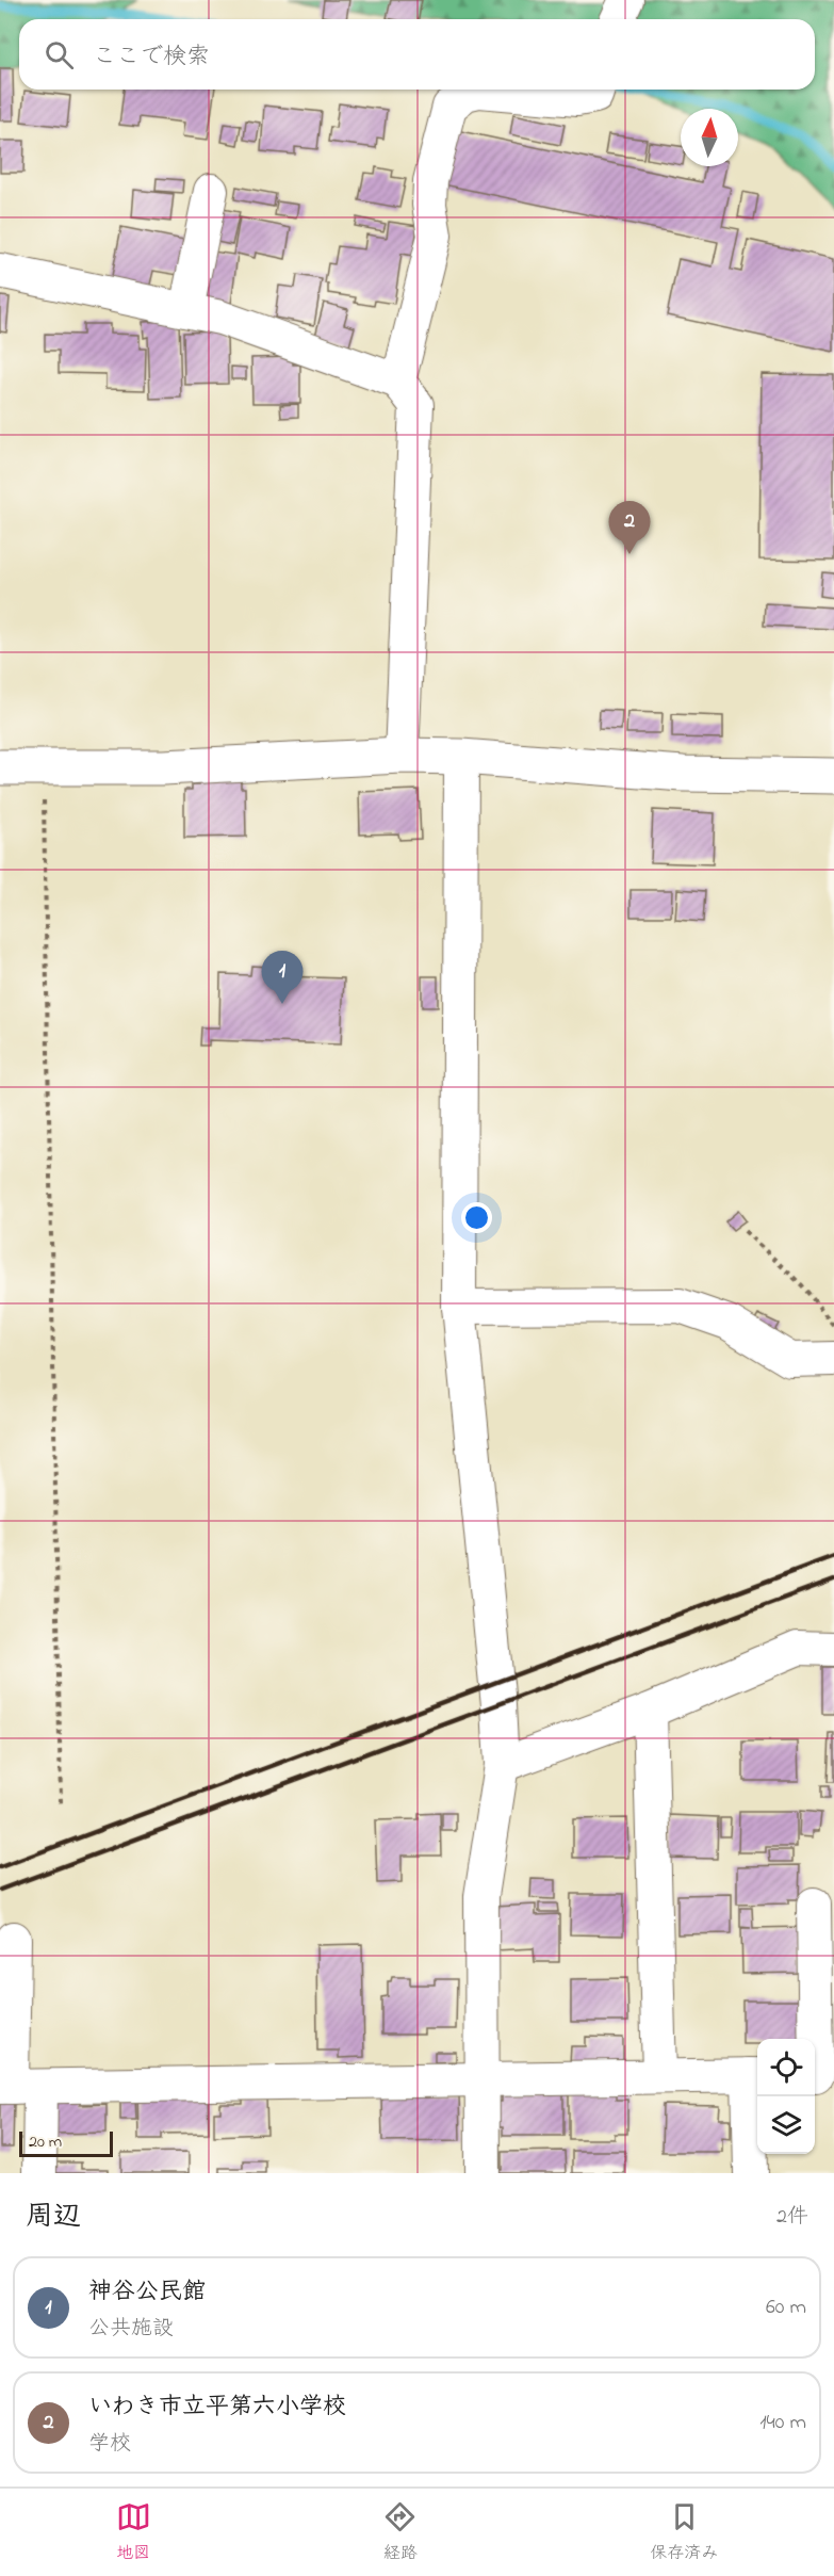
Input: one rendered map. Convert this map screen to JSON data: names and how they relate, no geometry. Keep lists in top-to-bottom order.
{
  "scale_bar": "20 m",
  "north": "top",
  "page": {
    "search": "ここで検索",
    "pins": ["2", "1"],
    "scale": "20 m",
    "heading": ["周辺", "2件"],
    "list": [
      {
        "mark": "1",
        "name": "神谷公民館",
        "note": "公共施設",
        "value": "60 m"
      },
      {
        "mark": "2",
        "name": "いわき市立平第六小学校",
        "note": "学校",
        "value": "140 m"
      }
    ],
    "nav": ["地図", "経路", "保存済み"]
  }
}
